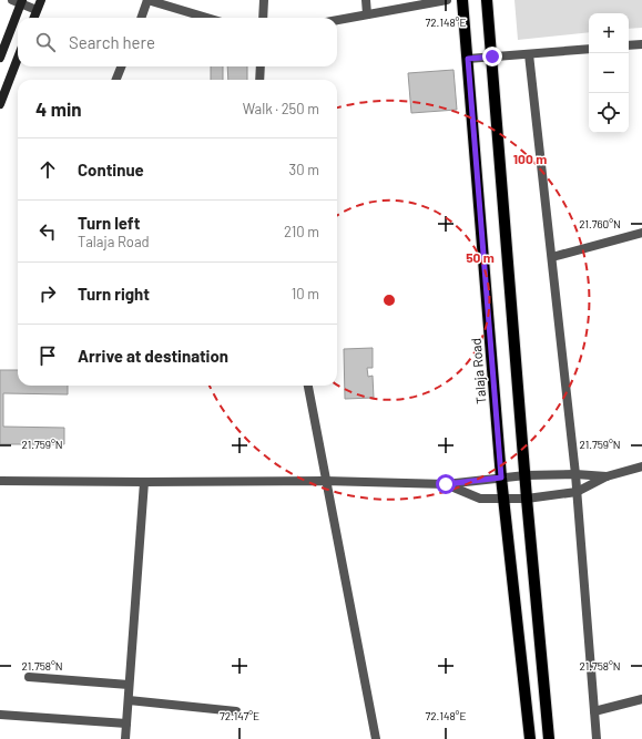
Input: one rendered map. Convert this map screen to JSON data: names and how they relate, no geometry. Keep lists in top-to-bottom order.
{
  "streets": {
    "main road": ["Talaja Road"]
  },
  "page": {
    "map_buttons": ["+", "−"],
    "search": "Search here",
    "heading": ["4 min", "Walk · 250 m"],
    "list": [
      ["Continue", "30 m"],
      ["Turn left", "Talaja Road", "210 m"],
      ["Turn right", "10 m"],
      "Arrive at destination"
    ]
  },
  "coordinates": [
    "72.148°E",
    "21.760°N",
    "21.759°N",
    "21.758°N",
    "72.147°E"
  ],
  "rings": ["100 m", "50 m"]
}
